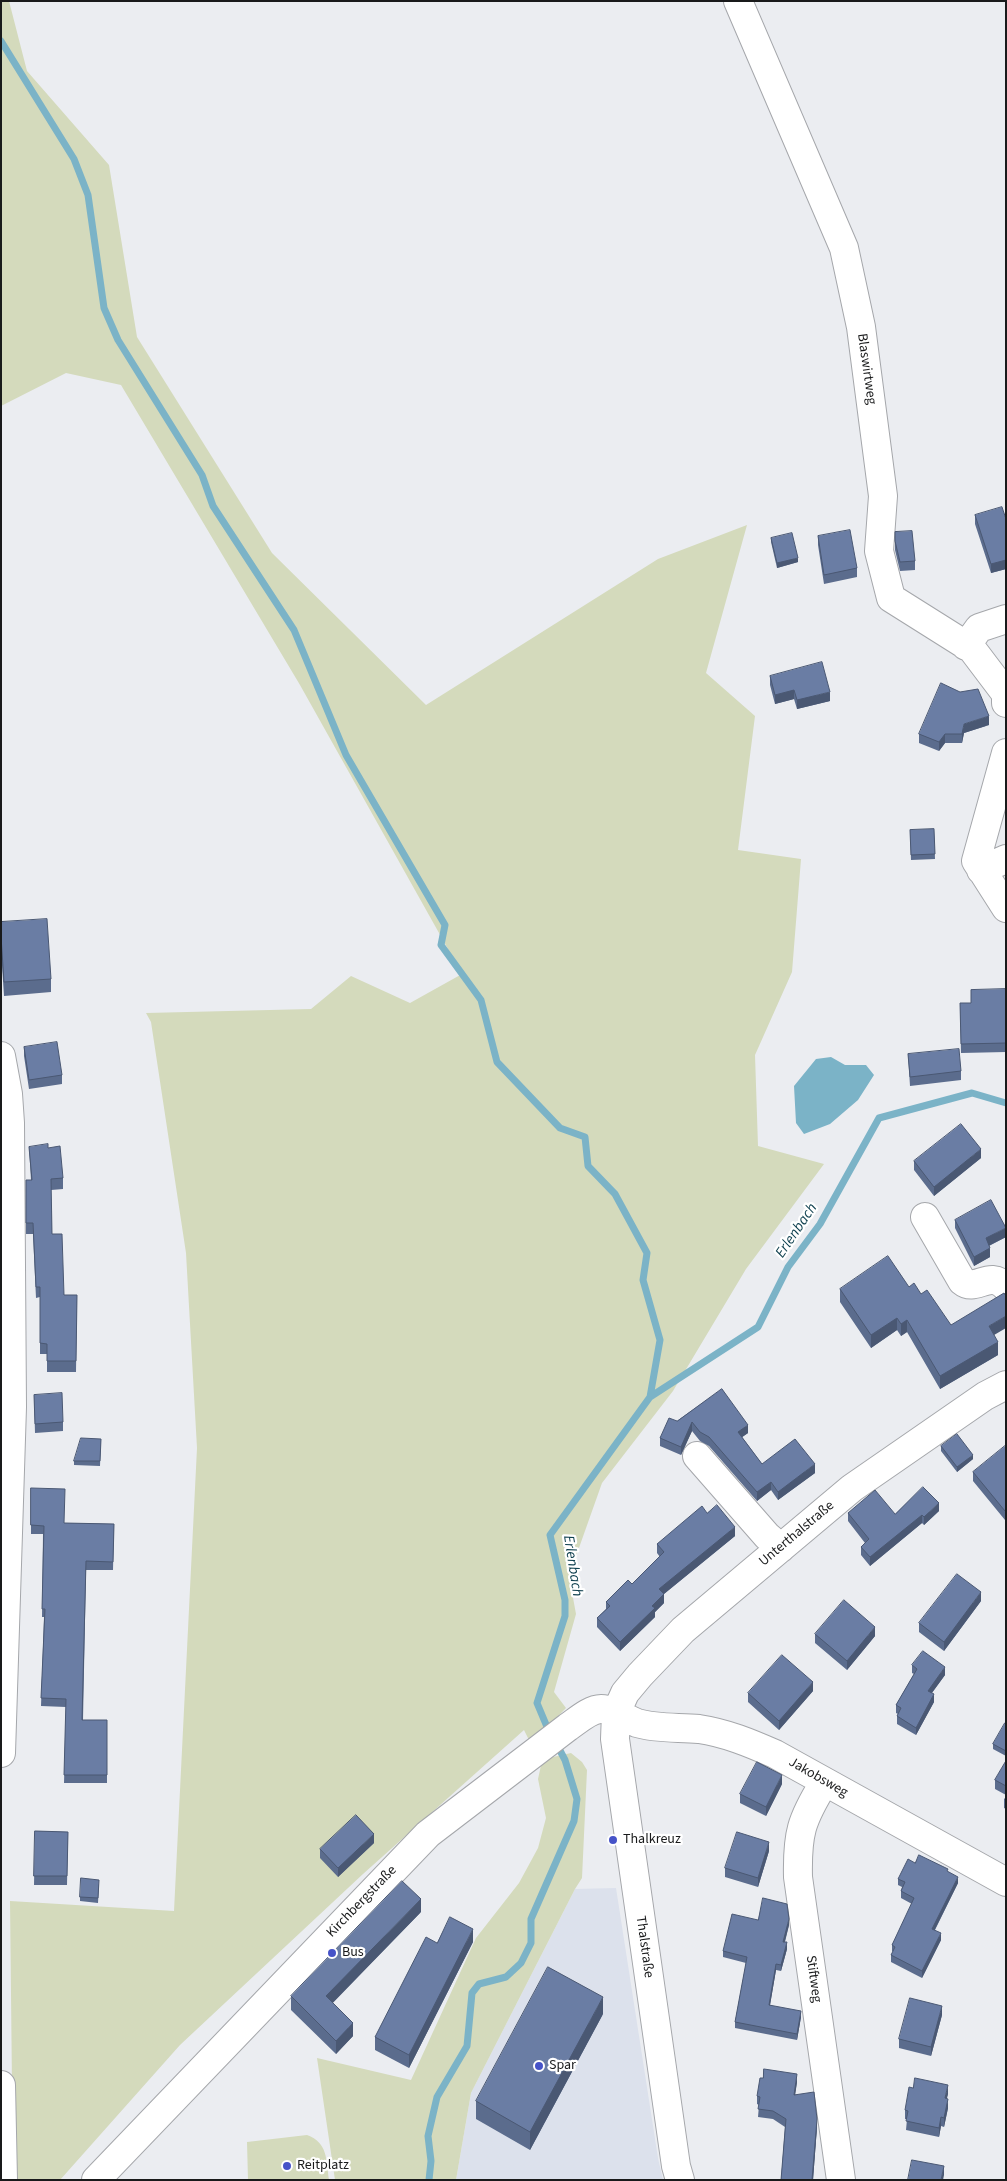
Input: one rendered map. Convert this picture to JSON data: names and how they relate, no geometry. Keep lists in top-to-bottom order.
{
  "streets": {
    "street": [
      "Blaswirtweg",
      "Unterthalstraße",
      "Jakobsweg",
      "Kirchbergstraße",
      "Thalstraße",
      "Stiftweg"
    ]
  },
  "crossings": [
    ["Unterthalstraße", "Jakobsweg"],
    ["Unterthalstraße", "Kirchbergstraße"],
    ["Unterthalstraße", "Thalstraße"],
    ["Jakobsweg", "Kirchbergstraße"],
    ["Jakobsweg", "Thalstraße"],
    ["Jakobsweg", "Stiftweg"],
    ["Kirchbergstraße", "Thalstraße"]
  ],
  "water": ["Erlenbach"],
  "places": [
    "Thalkreuz",
    "Bus",
    "Spar",
    "Reitplatz"
  ]
}
